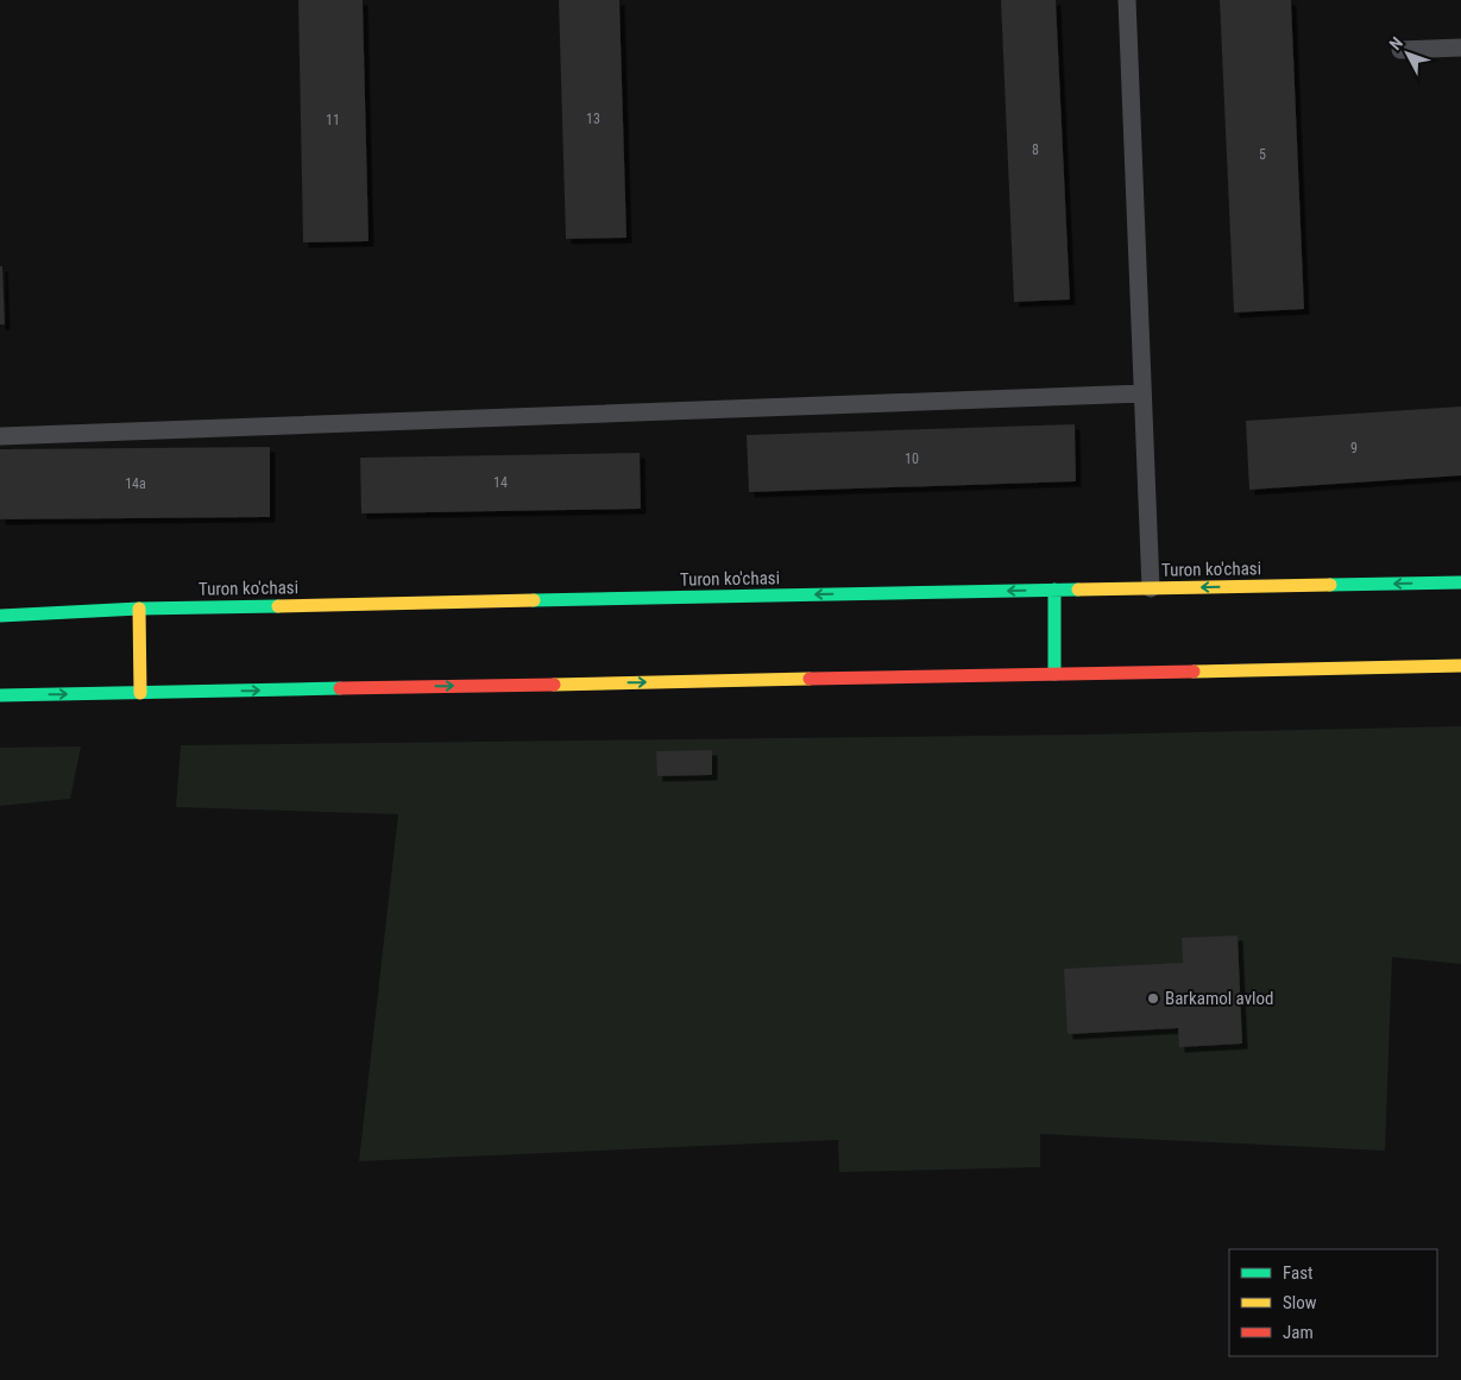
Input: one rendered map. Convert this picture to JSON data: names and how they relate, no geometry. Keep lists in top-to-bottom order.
{
  "streets": {
    "street": ["Turon ko'chasi"]
  },
  "places": ["Barkamol avlod"],
  "house_numbers": [
    "13",
    "11",
    "8",
    "5",
    "9",
    "10",
    "14",
    "14а"
  ],
  "legend": ["Fast", "Slow", "Jam"],
  "north": "top left"
}
